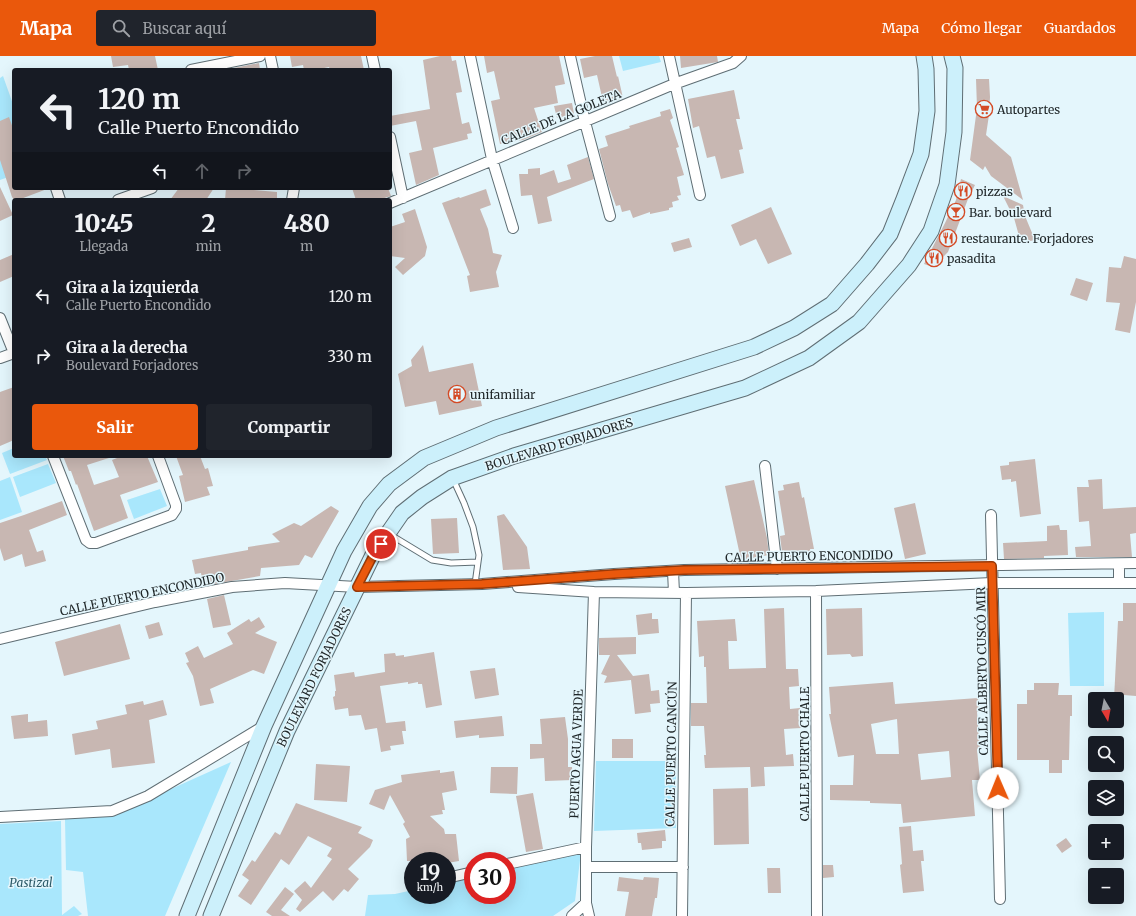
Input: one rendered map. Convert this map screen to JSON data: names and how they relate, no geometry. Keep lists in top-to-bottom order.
{
  "streets": {
    "main road": ["BOULEVARD FORJADORES"],
    "street": [
      "CALLE DE LA GOLETA",
      "CALLE PUERTO ENCONDIDO",
      "CALLE ALBERTO CUSCÓ MIR",
      "PUERTO AGUA VERDE",
      "CALLE PUERTO CANCÚN",
      "CALLE PUERTO CHALE"
    ]
  },
  "crossings": [
    ["BOULEVARD FORJADORES", "CALLE PUERTO ENCONDIDO"],
    ["CALLE PUERTO ENCONDIDO", "CALLE ALBERTO CUSCÓ MIR"],
    ["CALLE PUERTO ENCONDIDO", "PUERTO AGUA VERDE"],
    ["CALLE PUERTO ENCONDIDO", "CALLE PUERTO CANCÚN"],
    ["CALLE PUERTO ENCONDIDO", "CALLE PUERTO CHALE"]
  ],
  "parks": ["Pastizal"],
  "places": {
    "supermarket": ["Autopartes"],
    "restaurant": ["pizzas", "restaurante. Forjadores", "pasadita"],
    "bar": ["Bar. boulevard"],
    "building": ["unifamiliar"]
  },
  "north": "bottom",
  "page": {
    "header": "Mapa",
    "search": "Buscar aquí",
    "nav": ["Mapa", "Cómo llegar", "Guardados"],
    "turn": ["120 m", "Calle Puerto Encondido"],
    "eta": [
      "10:45",
      "Llegada",
      "2",
      "min",
      "480",
      "m"
    ],
    "list": [
      {
        "name": "Gira a la izquierda",
        "note": "Calle Puerto Encondido",
        "value": "120 m"
      },
      {
        "name": "Gira a la derecha",
        "note": "Boulevard Forjadores",
        "value": "330 m"
      }
    ],
    "buttons": ["Salir", "Compartir"],
    "map_buttons": ["+", "−"],
    "speed": "19 km/h",
    "limit": "30"
  }
}
